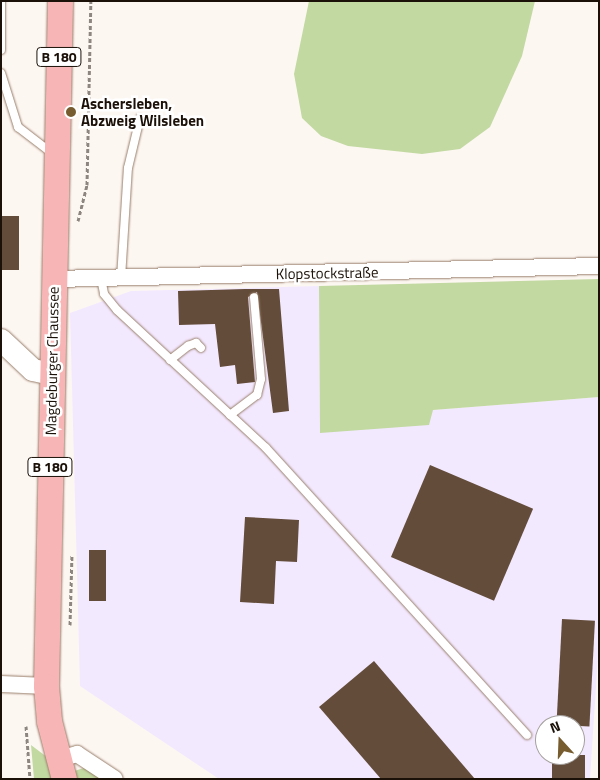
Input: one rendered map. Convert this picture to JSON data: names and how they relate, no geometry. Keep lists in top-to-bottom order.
{
  "streets": {
    "main road": ["B 180", "Magdeburger Chaussee"],
    "street": ["Klopstockstraße"]
  },
  "crossings": [
    ["Klopstockstraße", "Magdeburger Chaussee"]
  ],
  "places": ["Aschersleben, Abzweig Wilsleben"],
  "north": "top"
}
